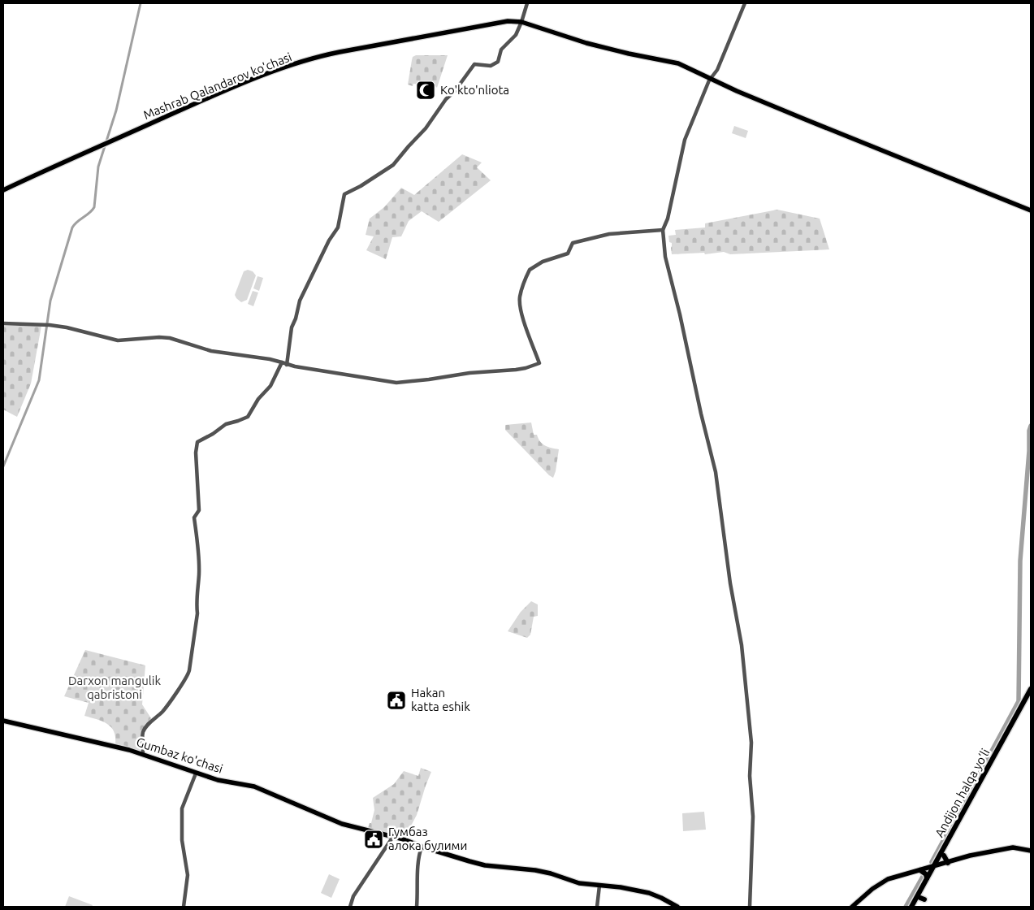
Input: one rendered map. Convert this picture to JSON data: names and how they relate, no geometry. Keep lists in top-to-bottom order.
{
  "streets": {
    "highway": ["Andijon halqa yo‘li"],
    "main road": ["Mashrab Qalandarov ko'chasi", "Gumbaz ko'chasi"]
  },
  "parks": ["Darxon mangulik qabristoni"],
  "places": {
    "mosque": ["Ko'kto'nliota"],
    "public building": ["Hakan katta eshik", "Гумбаз алока булими"]
  }
}
